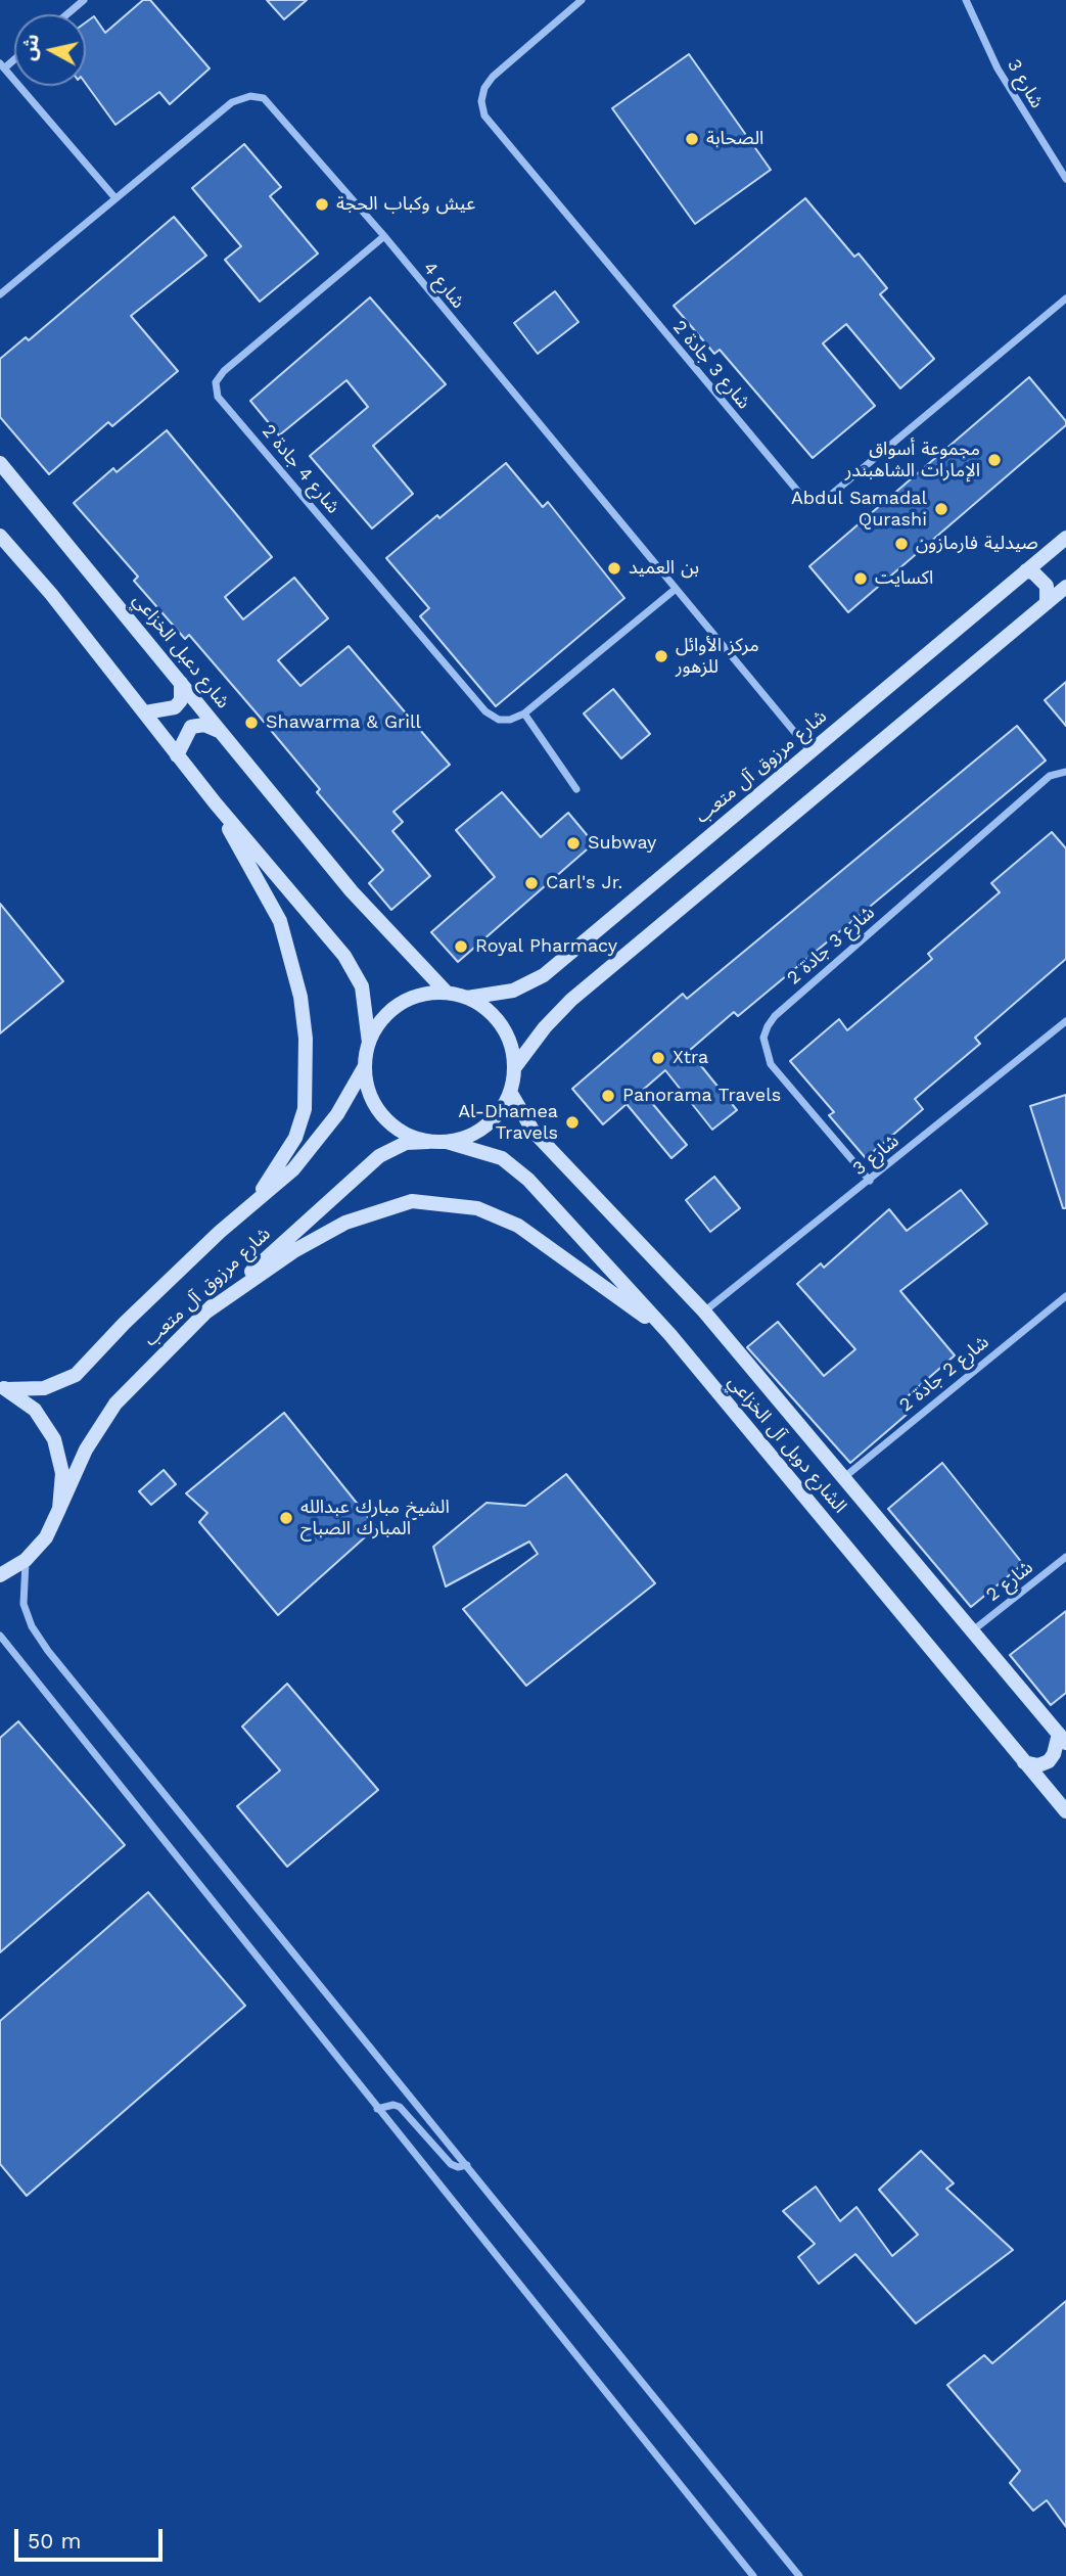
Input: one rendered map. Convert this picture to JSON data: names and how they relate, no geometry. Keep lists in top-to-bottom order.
{
  "streets": {
    "main road": ["شارع دعبل الخزاعي", "شارع مرزوق آل متعب", "الشارع دوبل آل الخزاعي"],
    "street": [
      "شارع 3",
      "شارع 4",
      "شارع 3 جادة 2",
      "شارع 4 جادة 2",
      "شارع 2 جادة 2",
      "شارع 2"
    ]
  },
  "crossings": [
    ["شارع 3", "شارع 3 جادة 2"],
    ["شارع 3", "الشارع دوبل آل الخزاعي"],
    ["شارع 4", "شارع 4 جادة 2"],
    ["شارع 4", "شارع مرزوق آل متعب"],
    ["شارع دعبل الخزاعي", "شارع مرزوق آل متعب"],
    ["شارع دعبل الخزاعي", "الشارع دوبل آل الخزاعي"],
    ["شارع مرزوق آل متعب", "الشارع دوبل آل الخزاعي"],
    ["شارع 2 جادة 2", "الشارع دوبل آل الخزاعي"],
    ["الشارع دوبل آل الخزاعي", "شارع 2"]
  ],
  "places": [
    "الصحابة",
    "عيش وكباب الحجة",
    "مجموعة أسواق الإمارات الشاهبندر",
    "Abdul Samadal Qurashi",
    "صيدلية فارمازون",
    "بن العميد",
    "اكسايت",
    "مركز الأوائل للزهور",
    "Shawarma & Grill",
    "Subway",
    "Carl's Jr.",
    "Royal Pharmacy",
    "Xtra",
    "Panorama Travels",
    "Al-Dhamea Travels",
    "الشيخ مبارك عبدالله المبارك الصباح"
  ],
  "scale_bar": "50 m",
  "north": "left"
}
